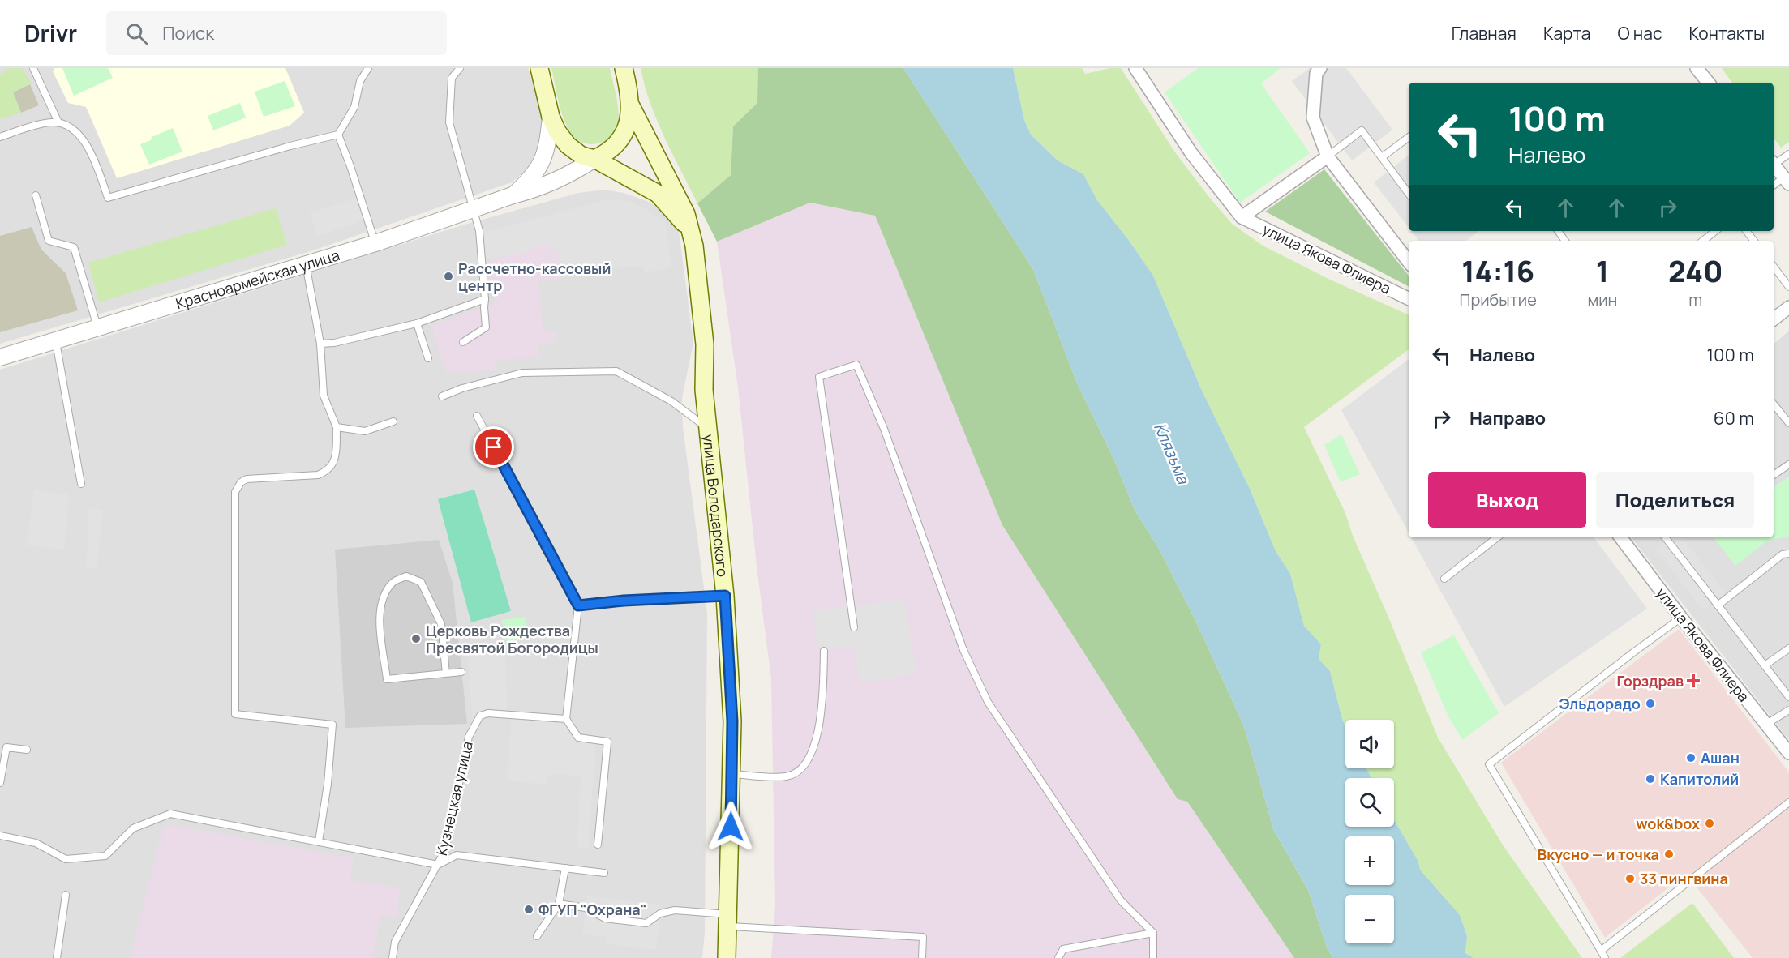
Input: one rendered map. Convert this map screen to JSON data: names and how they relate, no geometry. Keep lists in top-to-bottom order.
{
  "streets": {
    "main road": ["улица Володарского"],
    "street": ["улица Якова Флиера", "Красноармейская улица"],
    "lane": ["Кузнецкая улица"]
  },
  "water": ["Клязьма"],
  "places": {
    "other": [
      "Рассчетно-кассовый центр",
      "Церковь Рождества Пресвятой Богородицы",
      "Эльдорадо",
      "Ашан",
      "Капитолий",
      "wok&box",
      "Вкусно — и точка",
      "33 пингвина",
      "ФГУП \"Охрана\""
    ],
    "health": ["Горздрав"]
  },
  "page": {
    "header": "Drivr",
    "search": "Поиск",
    "nav": [
      "Главная",
      "Карта",
      "О нас",
      "Контакты"
    ],
    "turn": ["100 m", "Налево"],
    "eta": [
      "14:16",
      "Прибытие",
      "1",
      "мин",
      "240",
      "m"
    ],
    "list": [
      {
        "name": "Налево",
        "value": "100 m"
      },
      {
        "name": "Направо",
        "value": "60 m"
      }
    ],
    "buttons": ["Выход", "Поделиться"],
    "map_buttons": ["+", "−"]
  }
}
